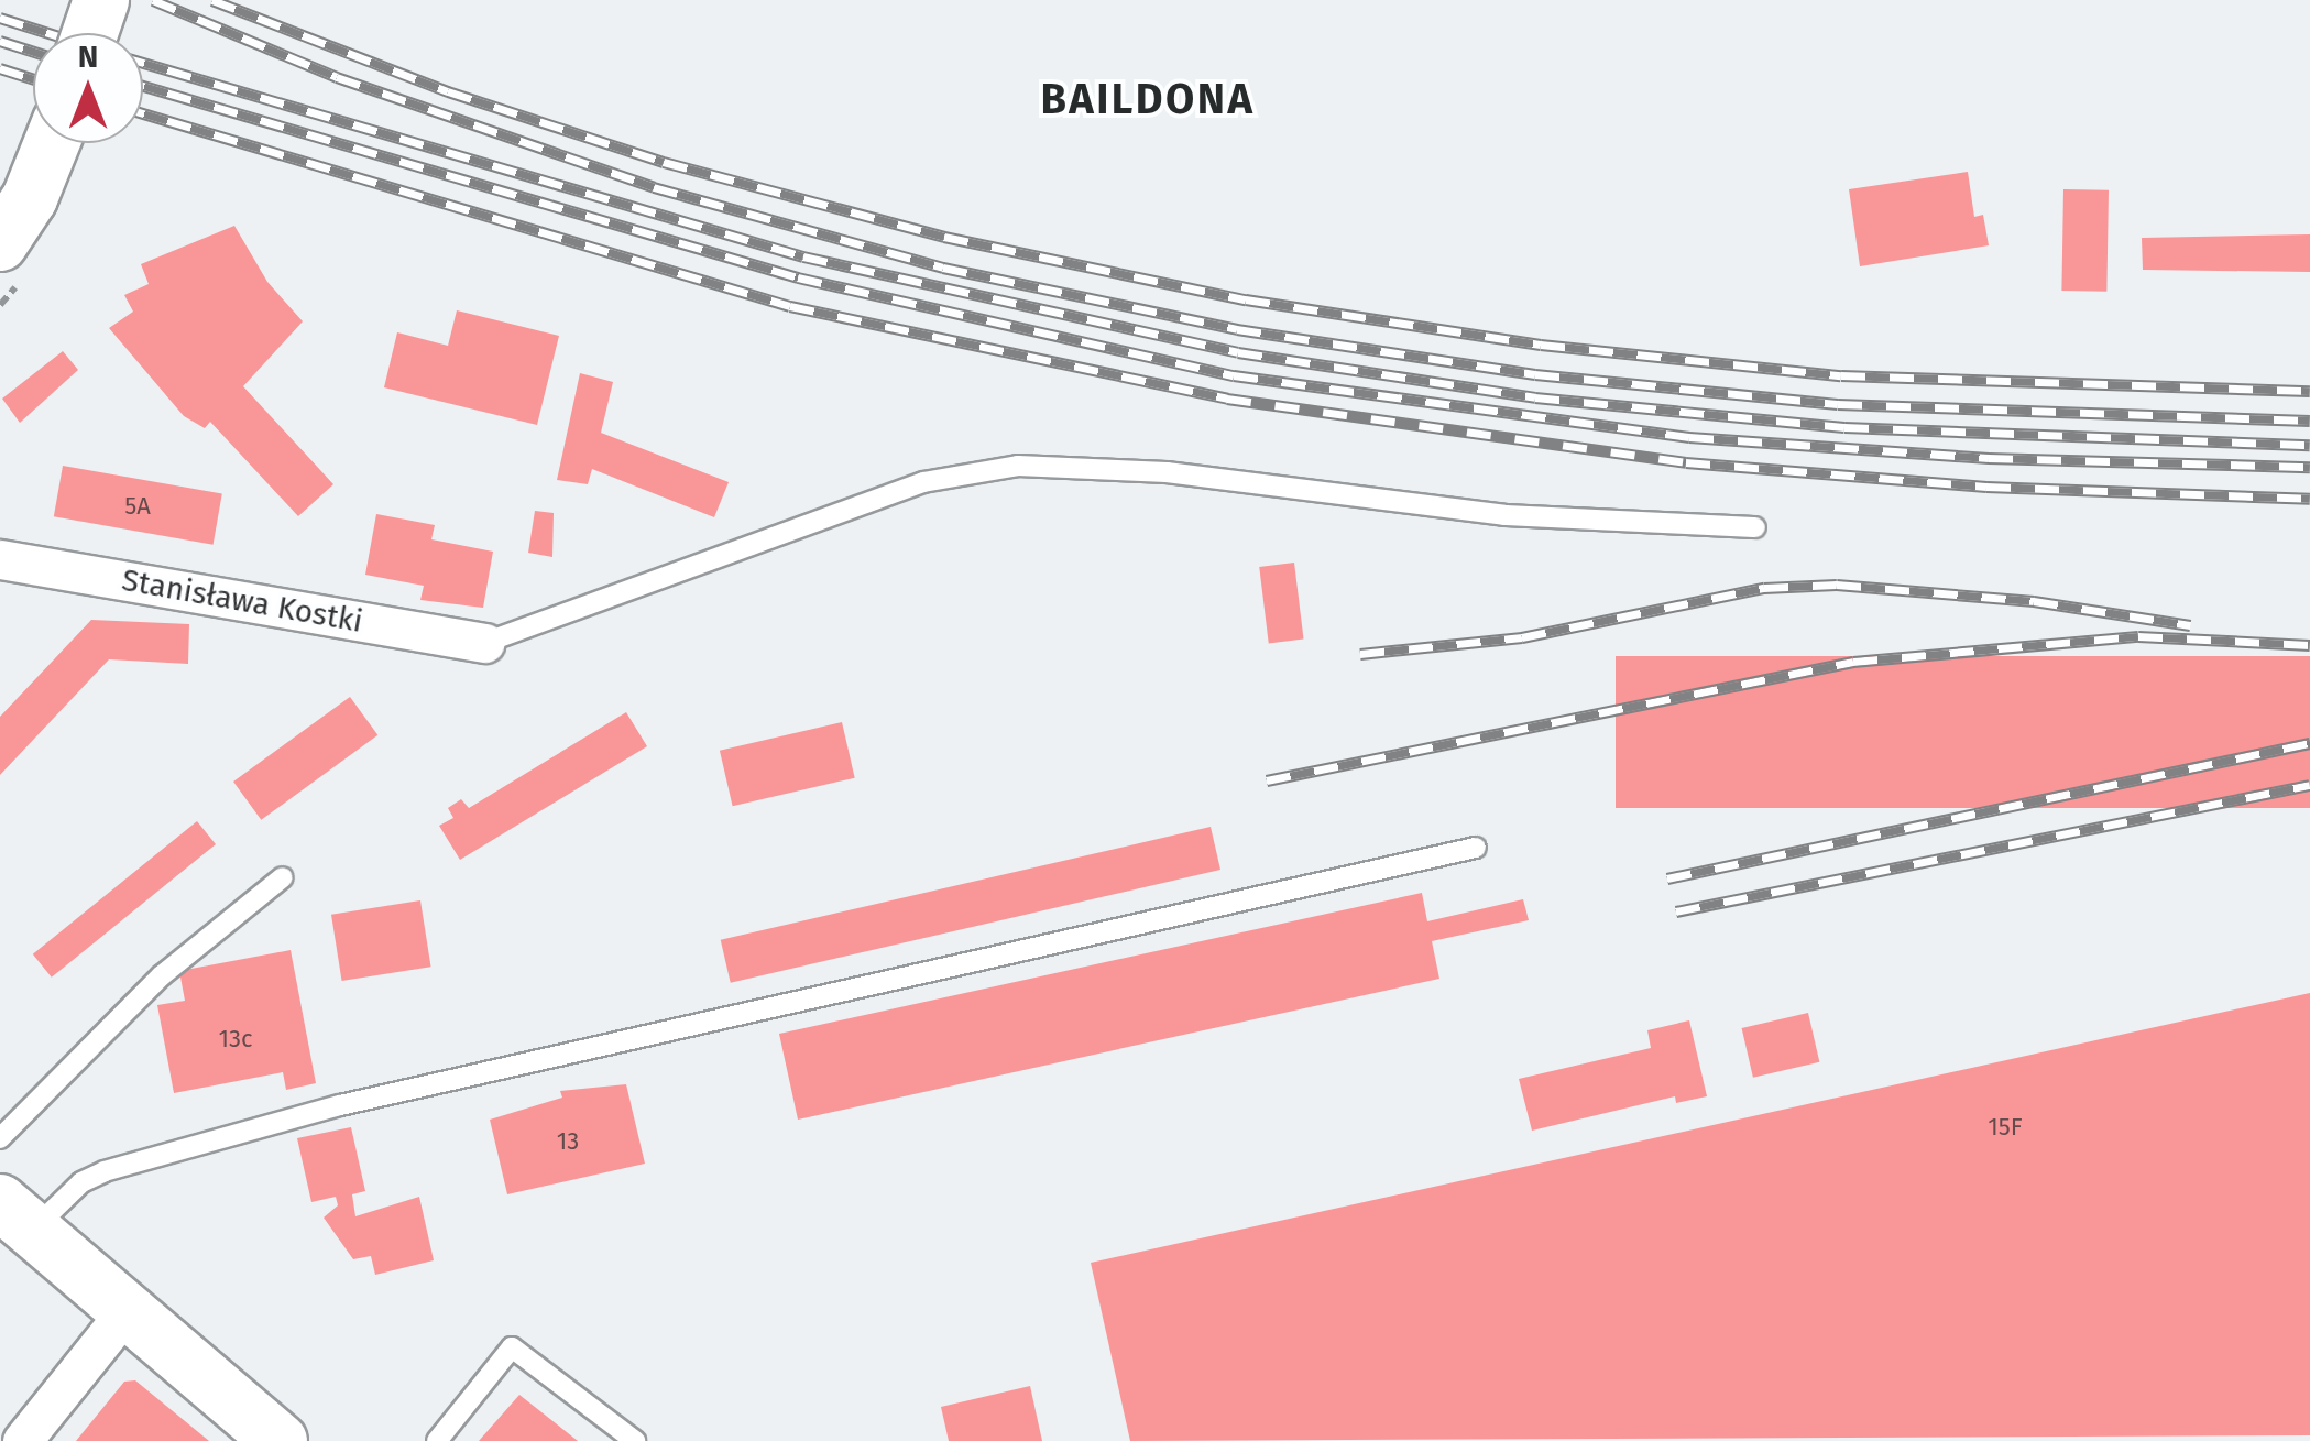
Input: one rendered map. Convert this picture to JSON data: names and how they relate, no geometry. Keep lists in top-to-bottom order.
{
  "streets": {
    "street": ["Stanisława Kostki"]
  },
  "districts": ["BAILDONA"],
  "house_numbers": [
    "5A",
    "13c",
    "15F",
    "13"
  ],
  "north": "top"
}
